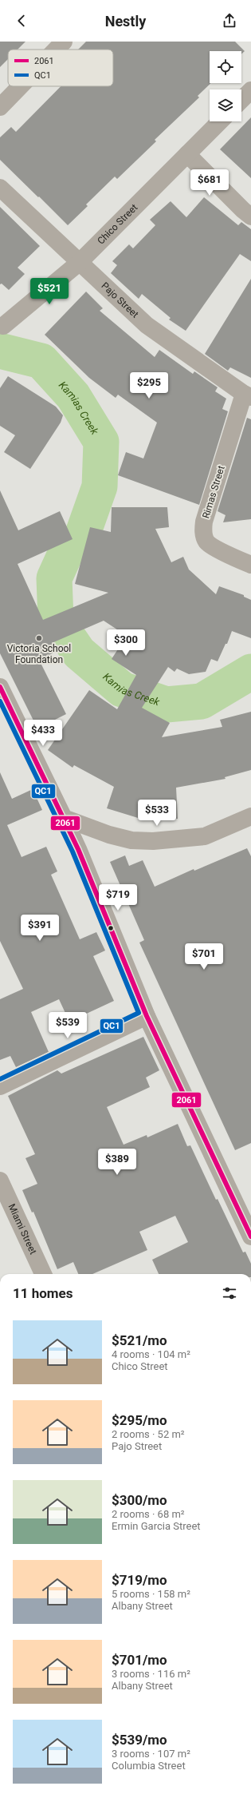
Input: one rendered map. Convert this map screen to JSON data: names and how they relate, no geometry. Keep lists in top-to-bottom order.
{
  "streets": {
    "street": [
      "Chico Street",
      "Pajo Street",
      "Rimas Street",
      "Miami Street"
    ]
  },
  "crossings": [
    ["Chico Street", "Pajo Street"],
    ["Pajo Street", "Rimas Street"]
  ],
  "water": ["Kamias Creek"],
  "places": ["Victoria School Foundation"],
  "lines": ["transit line 2061", "transit line QC1"],
  "legend": ["2061", "QC1"],
  "page": {
    "header": "Nestly",
    "price": [
      "$681",
      "$521",
      "$295",
      "$300",
      "$433",
      "$533",
      "$719",
      "$391",
      "$701",
      "$539",
      "$389"
    ],
    "heading": "11 homes",
    "list": [
      {
        "name": "$521/mo",
        "note": "4 rooms · 104 m² · Chico Street"
      },
      {
        "name": "$295/mo",
        "note": "2 rooms · 52 m² · Pajo Street"
      },
      {
        "name": "$300/mo",
        "note": "2 rooms · 68 m² · Ermin Garcia Street"
      },
      {
        "name": "$719/mo",
        "note": "5 rooms · 158 m² · Albany Street"
      },
      {
        "name": "$701/mo",
        "note": "3 rooms · 116 m² · Albany Street"
      },
      {
        "name": "$539/mo",
        "note": "3 rooms · 107 m² · Columbia Street"
      }
    ]
  }
}
